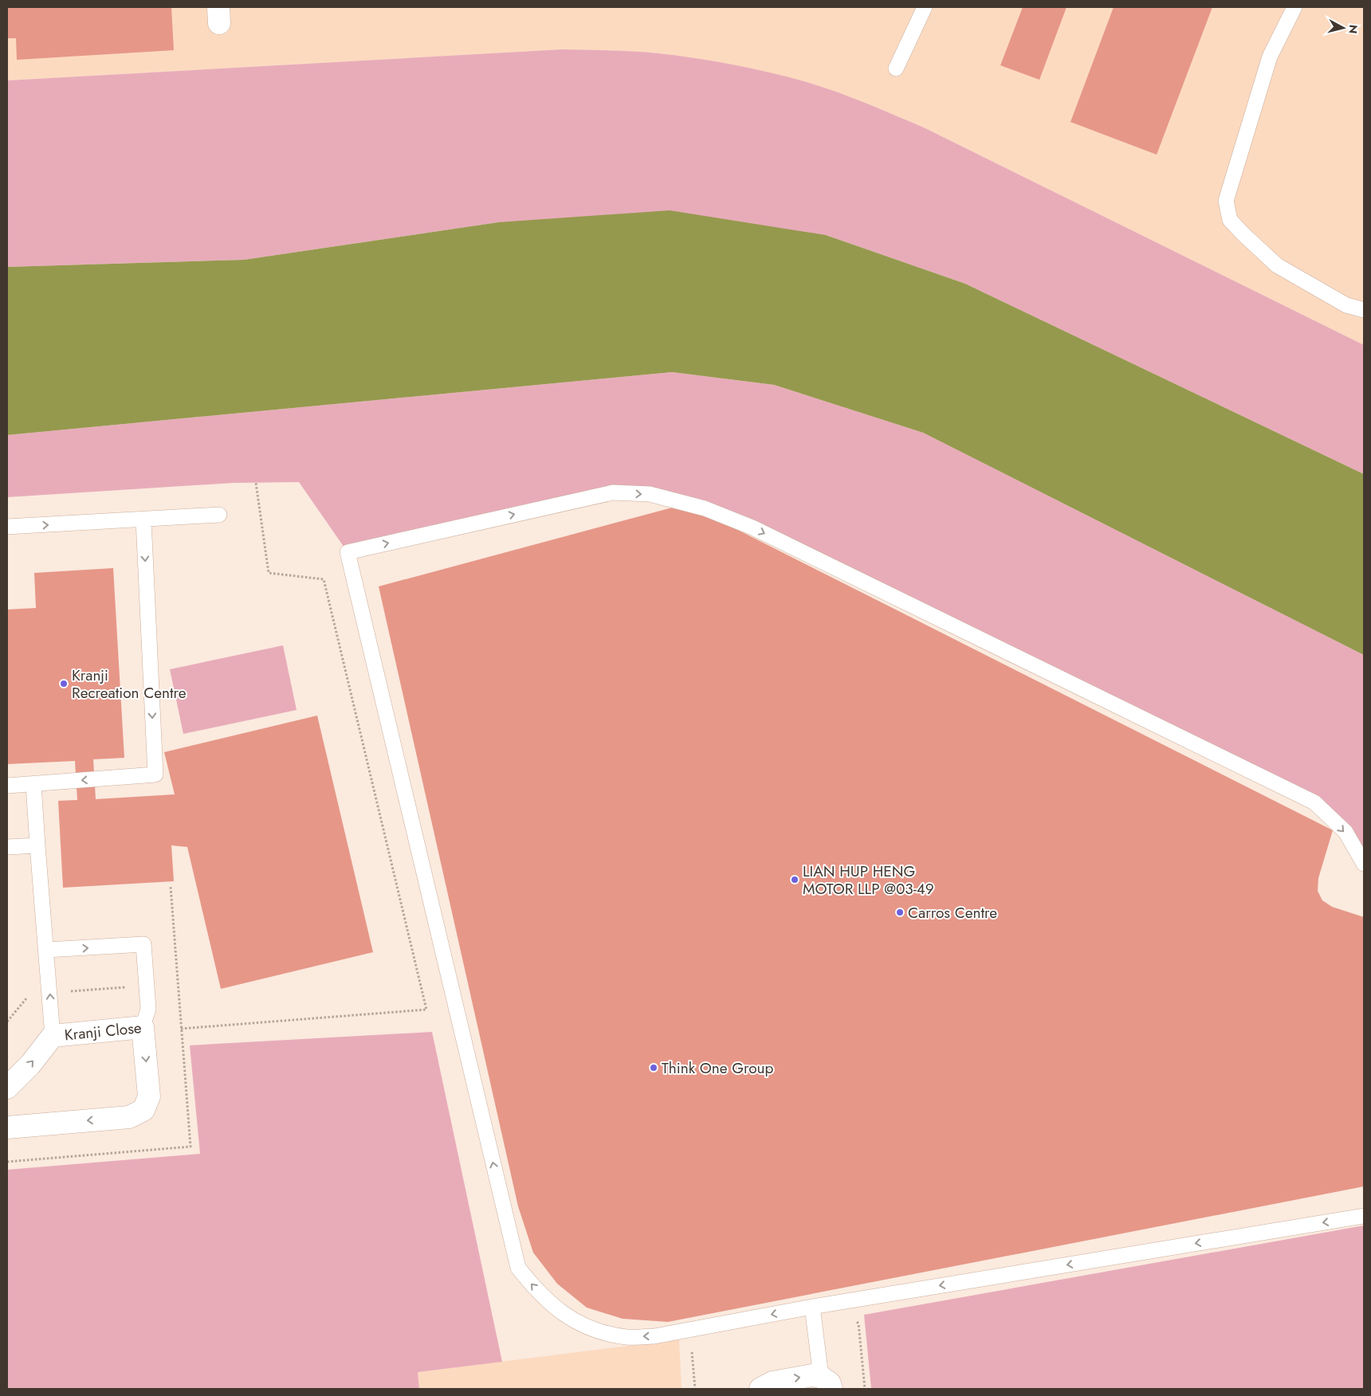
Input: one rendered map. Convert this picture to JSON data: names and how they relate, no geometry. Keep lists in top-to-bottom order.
{
  "streets": {
    "street": ["Kranji Close"]
  },
  "places": [
    "Kranji Recreation Centre",
    "LIAN HUP HENG MOTOR LLP @03-49",
    "Carros Centre",
    "Think One Group"
  ],
  "north": "right"
}
